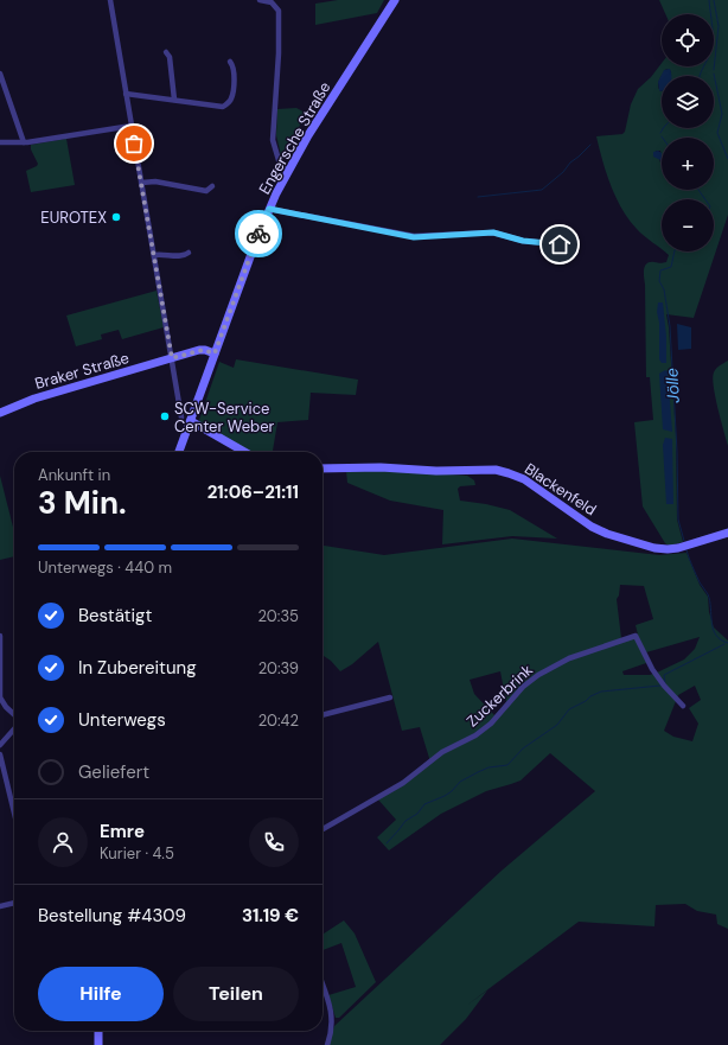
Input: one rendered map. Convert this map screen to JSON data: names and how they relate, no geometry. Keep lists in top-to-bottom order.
{
  "streets": {
    "main road": ["Engersche Straße", "Braker Straße", "Blackenfeld"],
    "street": ["Zuckerbrink"]
  },
  "crossings": [
    ["Engersche Straße", "Braker Straße"]
  ],
  "water": ["Jölle"],
  "places": ["EUROTEX", "SCW-Service Center Weber"],
  "page": {
    "map_buttons": ["+", "−"],
    "heading": ["3 Min.", "Ankunft in", "21:06–21:11"],
    "panel": [
      "Emre",
      "Kurier · 4.5",
      "Bestellung #4309",
      "31.19 €"
    ],
    "bar": "Unterwegs · 440 m",
    "list": [
      ["Bestätigt", "20:35"],
      ["In Zubereitung", "20:39"],
      ["Unterwegs", "20:42"],
      "Geliefert"
    ],
    "buttons": ["Hilfe", "Teilen"]
  }
}
